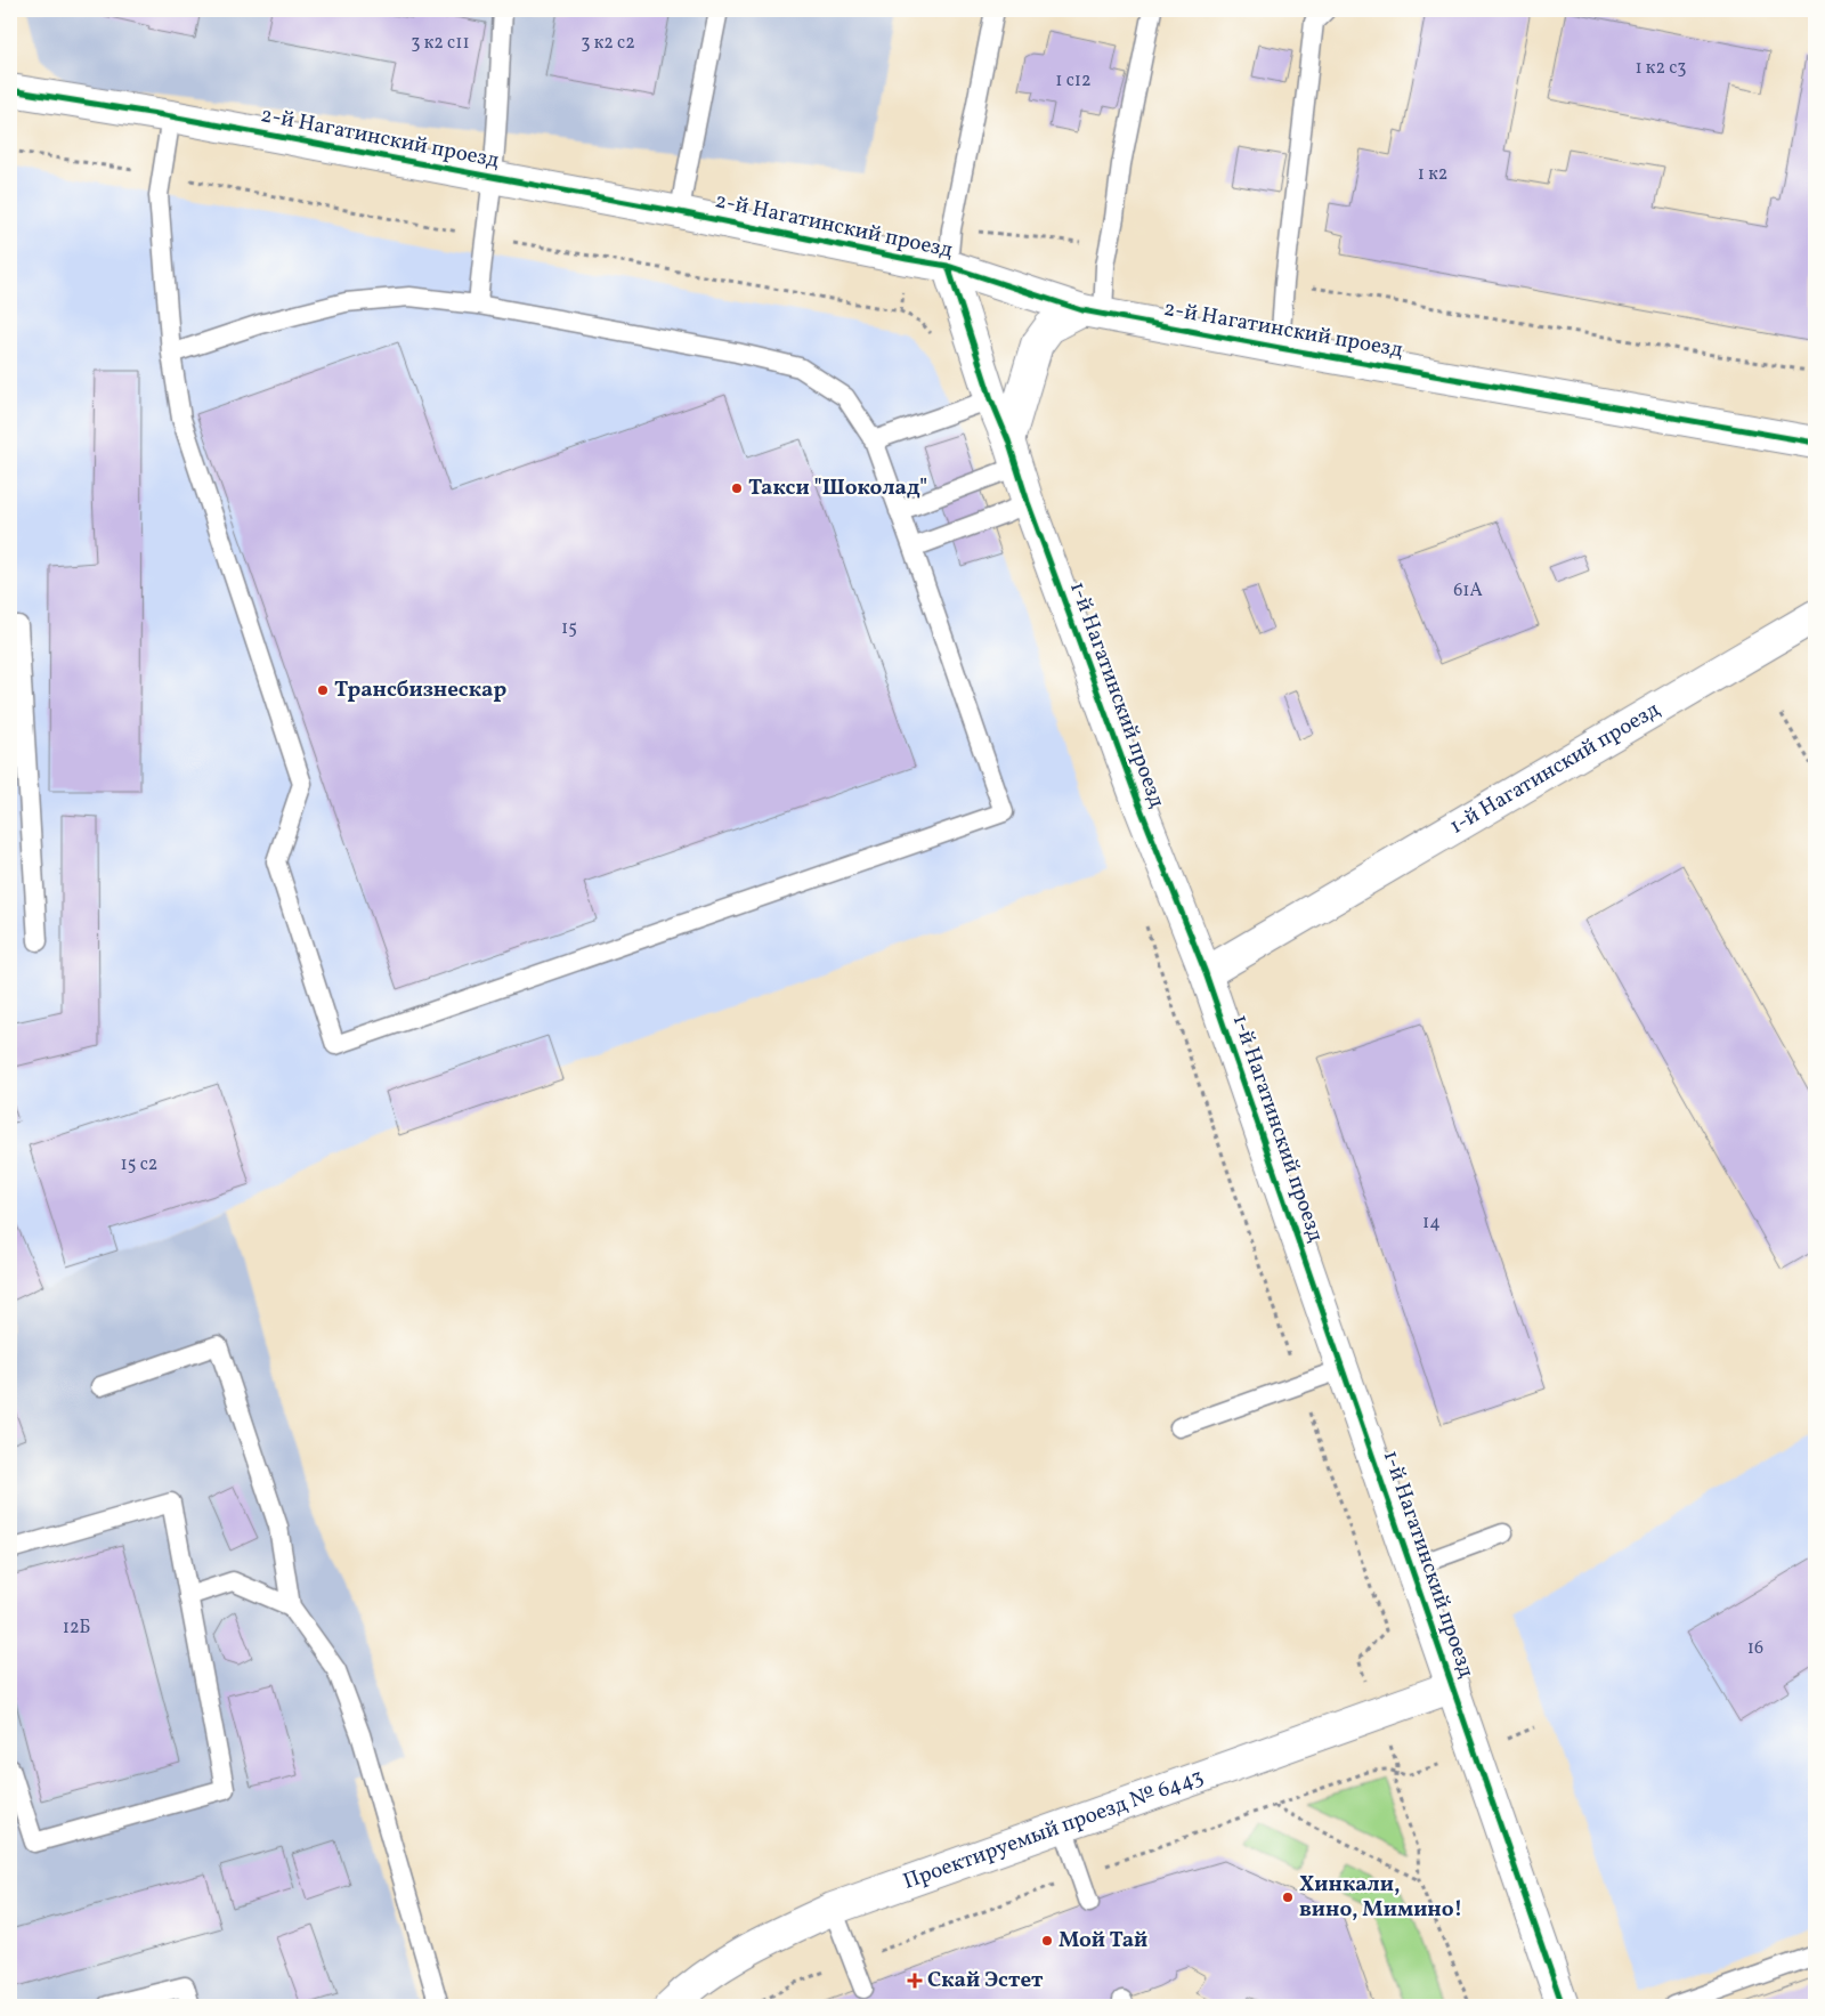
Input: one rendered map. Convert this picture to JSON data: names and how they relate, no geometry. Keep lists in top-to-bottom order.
{
  "streets": {
    "street": ["2-й Нагатинский проезд", "1-й Нагатинский проезд", "Проектируемый проезд № 6443"]
  },
  "crossings": [
    ["2-й Нагатинский проезд", "1-й Нагатинский проезд"],
    ["1-й Нагатинский проезд", "Проектируемый проезд № 6443"]
  ],
  "places": {
    "other": [
      "Такси \"Шоколад\"",
      "Трансбизнескар",
      "Хинкали, вино, Мимино!",
      "Мой Тай"
    ],
    "health": ["Скай Эстет"]
  },
  "house_numbers": [
    "3 к2 с11",
    "3 к2 с2",
    "1 к2 с3",
    "1 с12",
    "1 к2",
    "61А",
    "15",
    "15 с2",
    "14",
    "12Б",
    "16"
  ]
}
